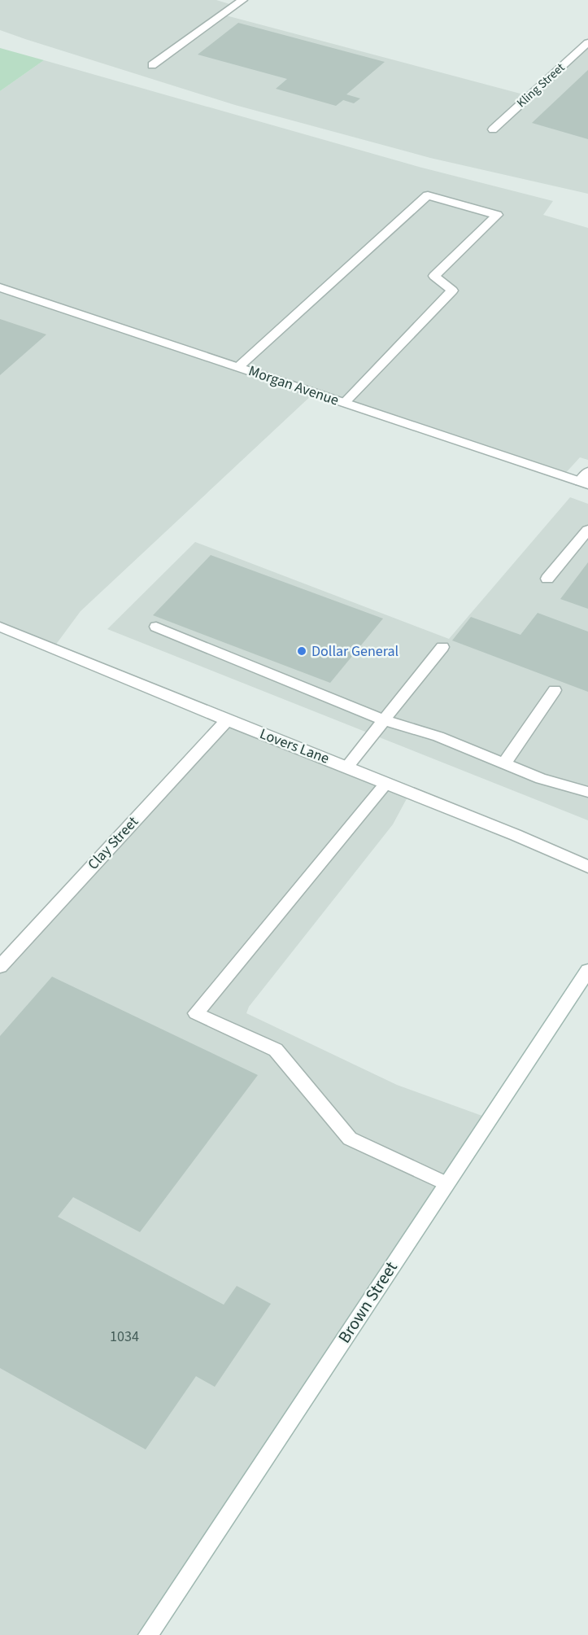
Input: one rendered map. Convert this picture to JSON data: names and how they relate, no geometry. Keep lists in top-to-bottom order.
{
  "streets": {
    "street": [
      "Kling Street",
      "Morgan Avenue",
      "Lovers Lane",
      "Clay Street",
      "Brown Street"
    ]
  },
  "crossings": [
    ["Lovers Lane", "Clay Street"]
  ],
  "places": ["Dollar General"],
  "house_numbers": ["1034"]
}
